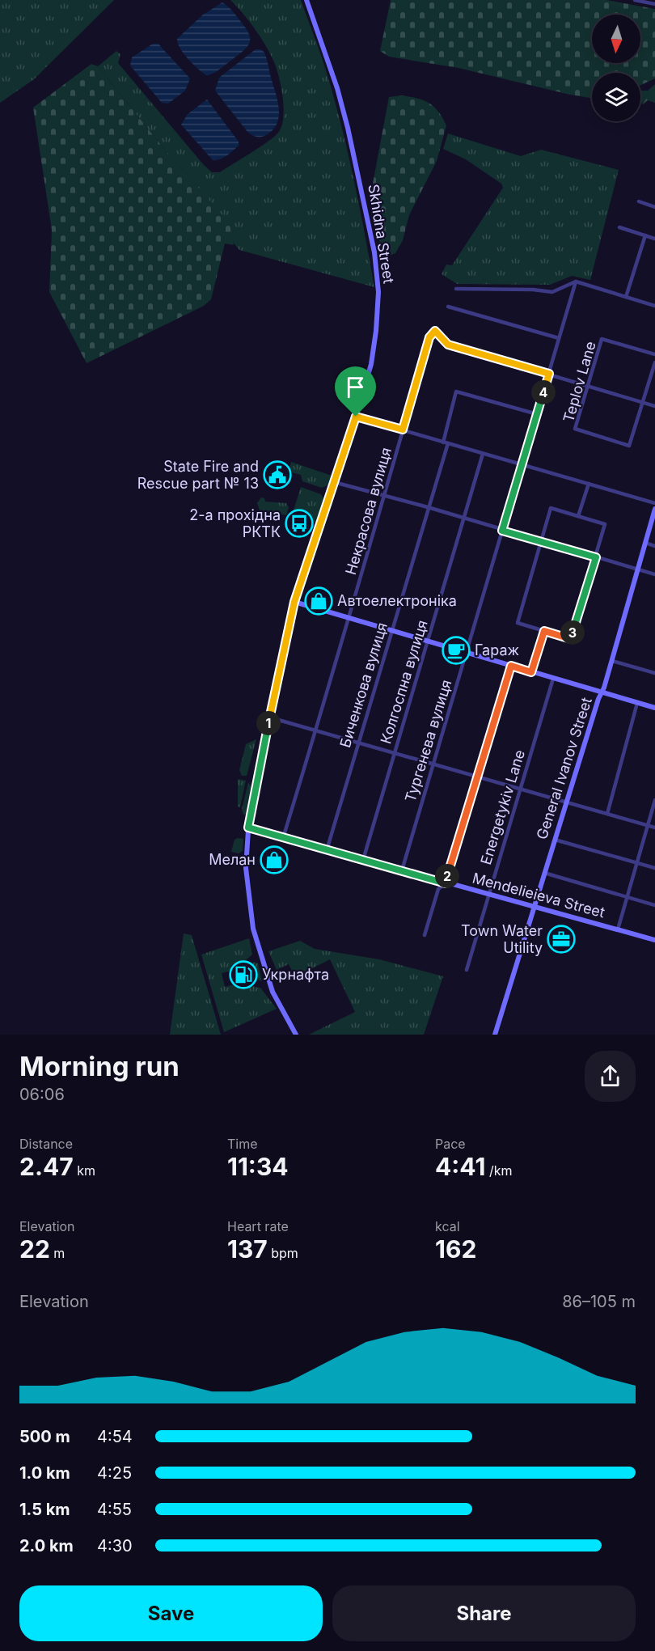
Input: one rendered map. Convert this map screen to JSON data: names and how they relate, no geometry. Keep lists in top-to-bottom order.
{
  "streets": {
    "street": [
      "Skhidna Street",
      "Teplov Lane",
      "Некрасова вулиця",
      "Колгоспна вулиця",
      "Биченкова вулиця",
      "Тургенєва вулиця",
      "General Ivanov Street",
      "Energetykiv Lane",
      "Mendelieieva Street"
    ]
  },
  "crossings": [
    ["Skhidna Street", "Mendelieieva Street"],
    ["Некрасова вулиця", "Тургенєва вулиця"],
    ["Некрасова вулиця", "Mendelieieva Street"],
    ["Колгоспна вулиця", "Mendelieieva Street"],
    ["Биченкова вулиця", "Тургенєва вулиця"],
    ["Биченкова вулиця", "Mendelieieva Street"],
    ["Тургенєва вулиця", "Mendelieieva Street"],
    ["General Ivanov Street", "Mendelieieva Street"],
    ["Energetykiv Lane", "Mendelieieva Street"]
  ],
  "places": {
    "public building": ["State Fire and Rescue part № 13"],
    "bus stop": ["2-а прохідна РКТК"],
    "shop": ["Автоелектроніка", "Мелан"],
    "cafe": ["Гараж"],
    "office": ["Town Water Utility"],
    "fuel station": ["Укрнафта"]
  },
  "north": "bottom",
  "page": {
    "pins": [
      "4",
      "3",
      "1",
      "2"
    ],
    "heading": ["Morning run", "06:06"],
    "stats": [
      ["Distance", "2.47 km"],
      ["Time", "11:34"],
      ["Pace", "4:41 /km"],
      ["Elevation", "22 m"],
      ["Heart rate", "137 bpm"],
      ["kcal", "162"]
    ],
    "chart": ["Elevation", "86–105 m"],
    "list": [
      {
        "name": "500 m",
        "note": "4:54"
      },
      {
        "name": "1.0 km",
        "note": "4:25"
      },
      {
        "name": "1.5 km",
        "note": "4:55"
      },
      {
        "name": "2.0 km",
        "note": "4:30"
      }
    ],
    "buttons": ["Save", "Share"]
  }
}
